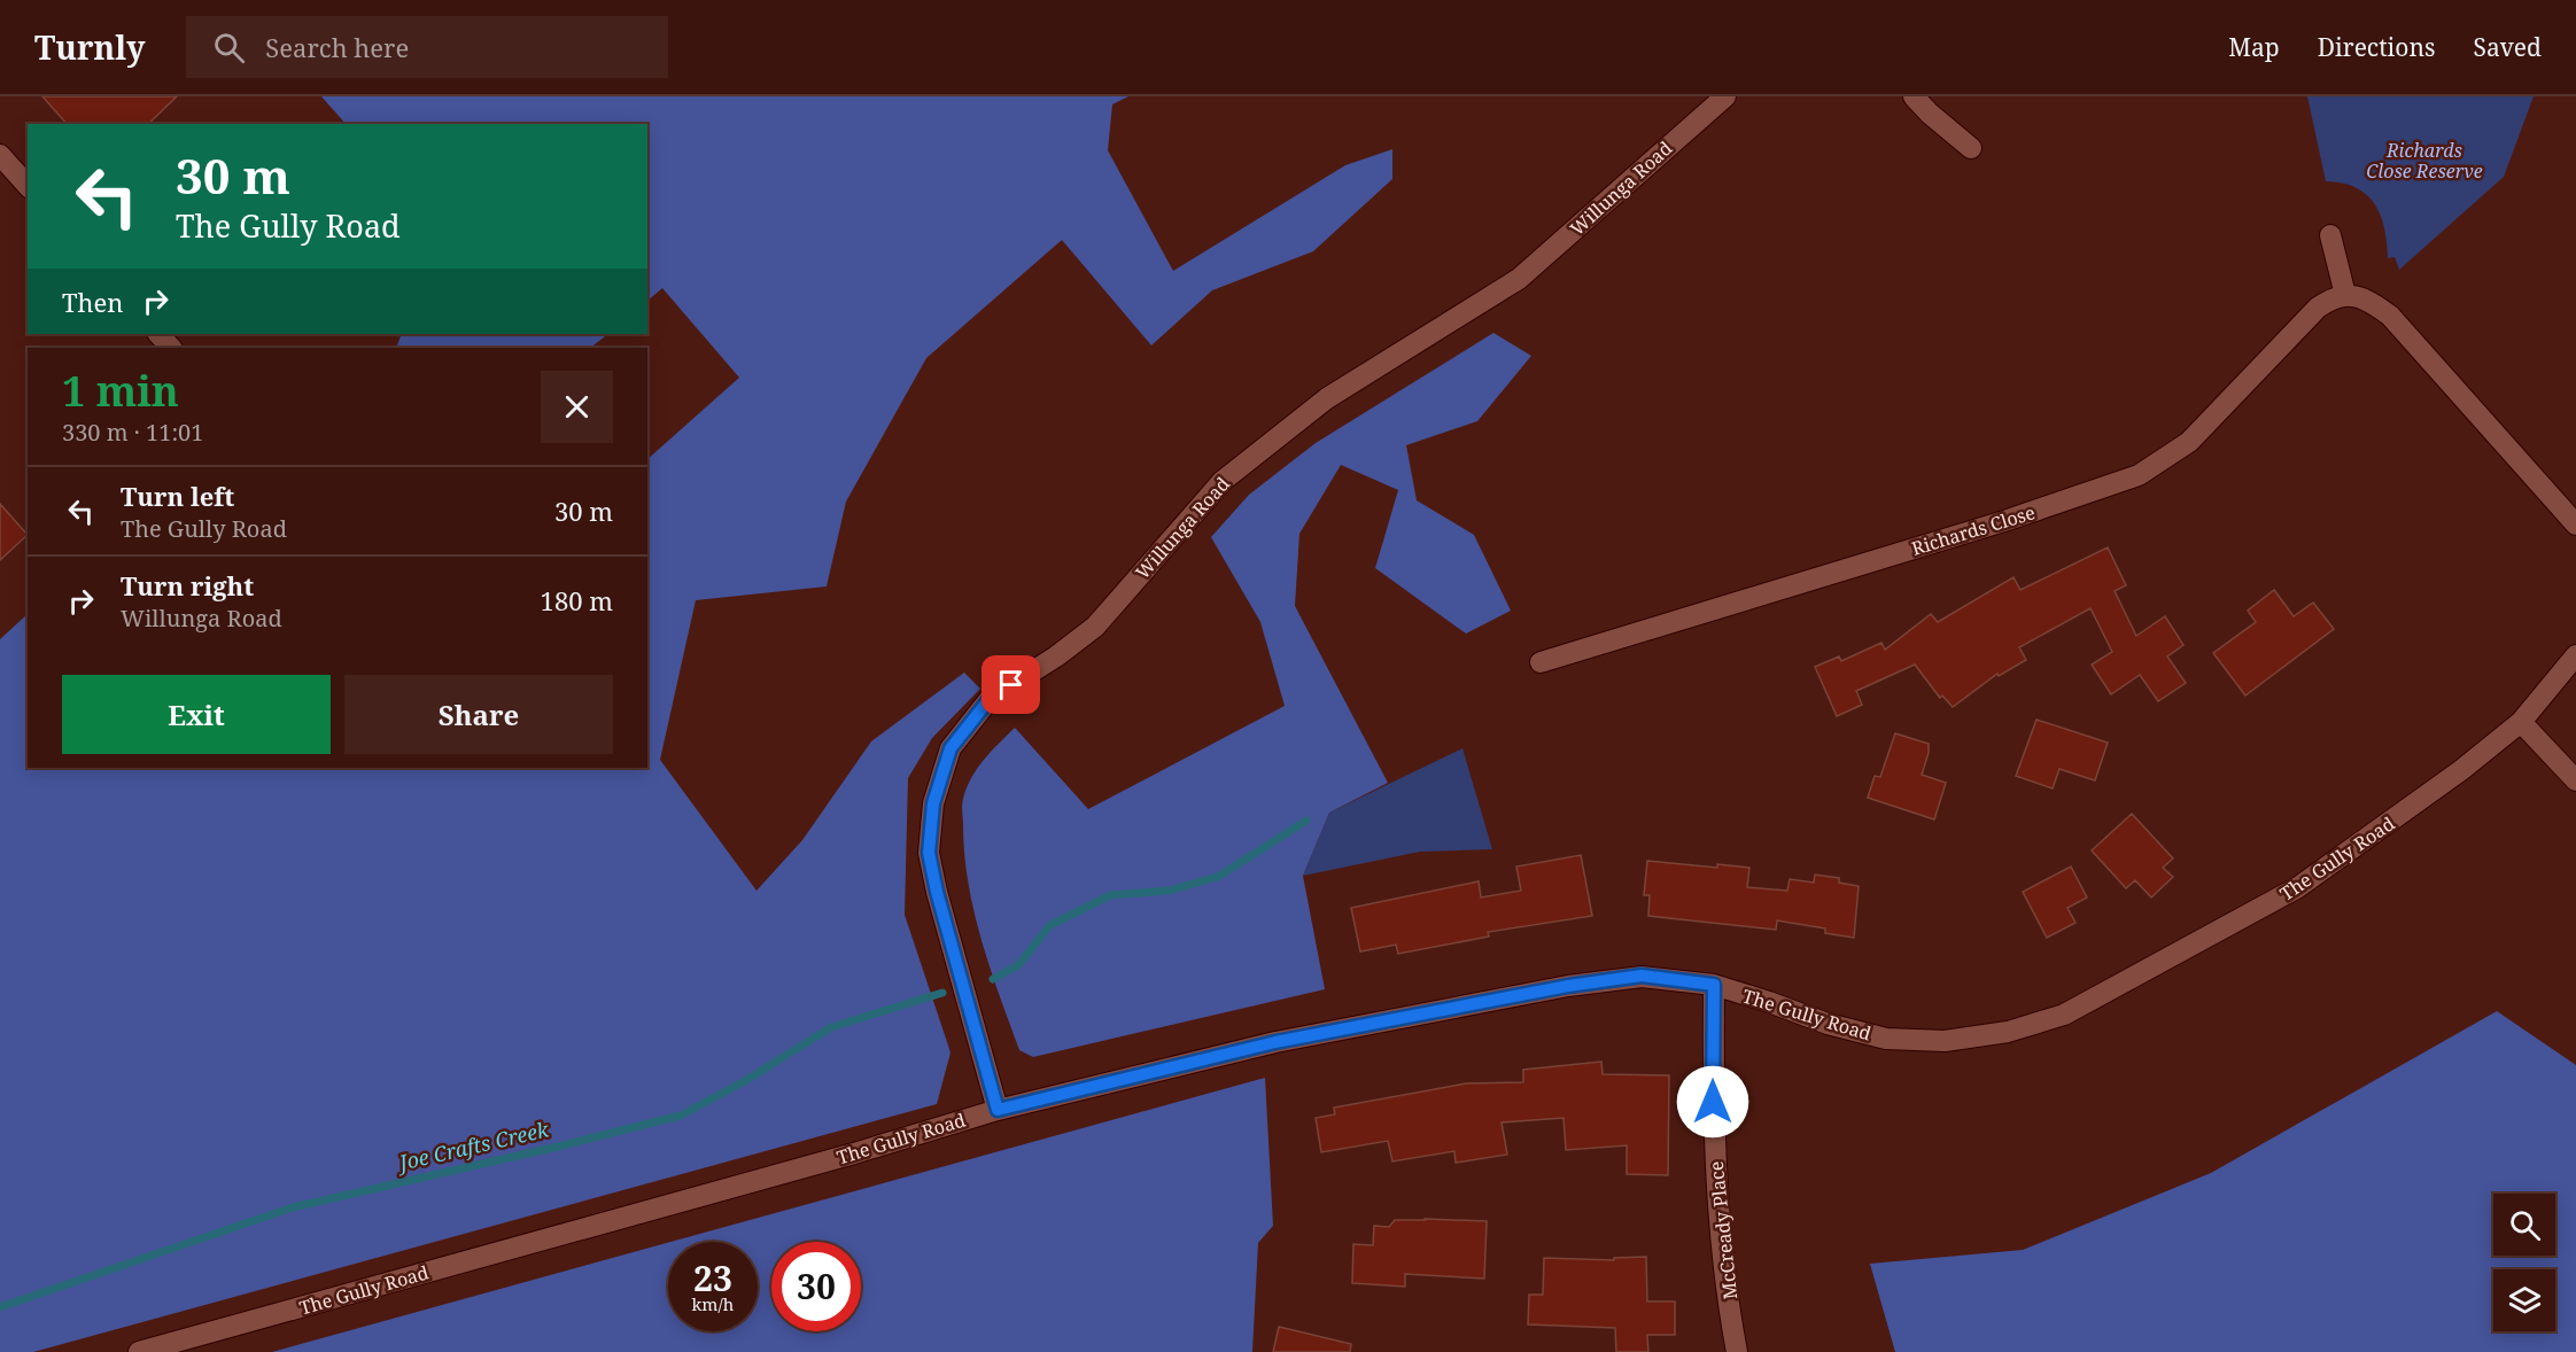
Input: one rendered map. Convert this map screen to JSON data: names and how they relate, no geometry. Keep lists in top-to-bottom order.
{
  "streets": {
    "street": [
      "Willunga Road",
      "Richards Close",
      "The Gully Road",
      "McCready Place"
    ]
  },
  "crossings": [
    ["Willunga Road", "The Gully Road"],
    ["The Gully Road", "McCready Place"]
  ],
  "water": ["Joe Crafts Creek"],
  "parks": ["Richards Close Reserve"],
  "page": {
    "header": "Turnly",
    "search": "Search here",
    "nav": ["Map", "Directions", "Saved"],
    "turn": ["30 m", "The Gully Road"],
    "then": "Then",
    "heading": ["1 min", "330 m · 11:01"],
    "list": [
      {
        "name": "Turn left",
        "note": "The Gully Road",
        "value": "30 m"
      },
      {
        "name": "Turn right",
        "note": "Willunga Road",
        "value": "180 m"
      }
    ],
    "buttons": ["Exit", "Share"],
    "speed": "23 km/h",
    "limit": "30"
  }
}
